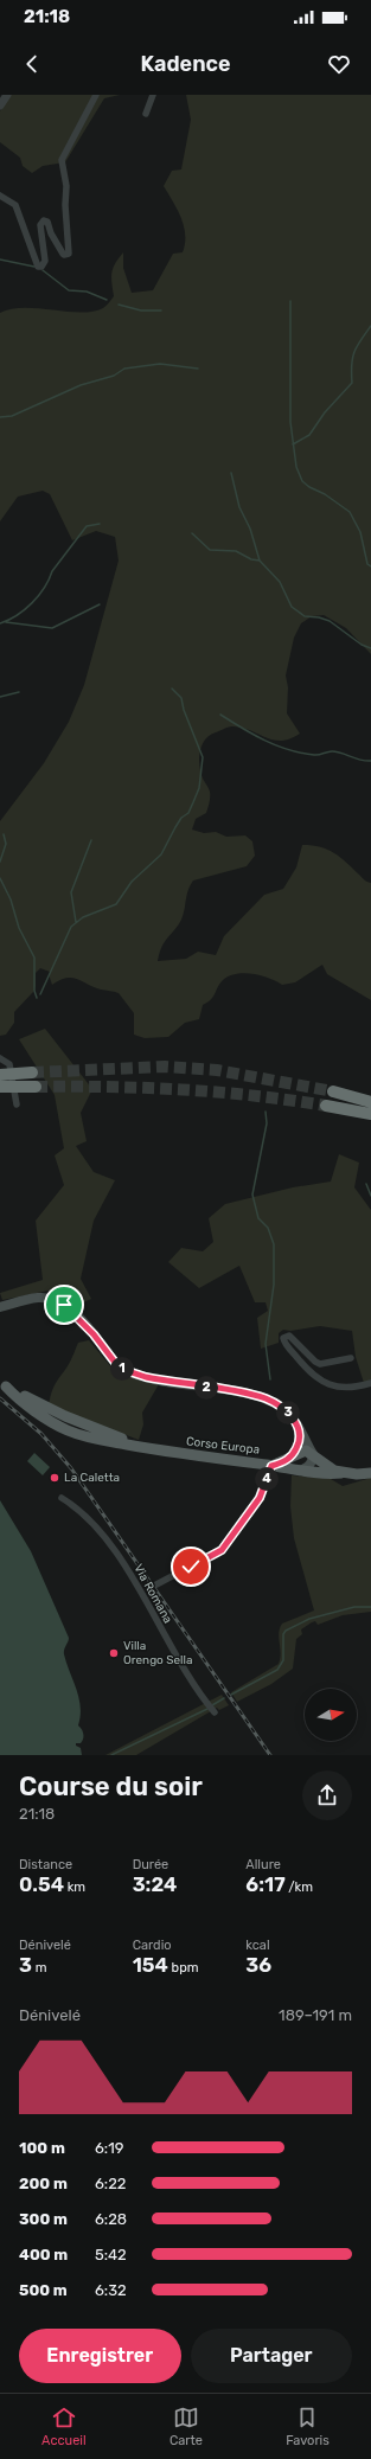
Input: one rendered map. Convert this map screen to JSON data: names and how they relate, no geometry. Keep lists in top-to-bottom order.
{
  "streets": {
    "main road": ["Corso Europa"],
    "street": ["Via Romana"]
  },
  "places": ["La Caletta", "Villa Orengo Sella"],
  "north": "right",
  "page": {
    "status": "21:18",
    "header": "Kadence",
    "pins": [
      "1",
      "2",
      "3",
      "4"
    ],
    "heading": ["Course du soir", "21:18"],
    "stats": [
      ["Distance", "0.54 km"],
      ["Durée", "3:24"],
      ["Allure", "6:17 /km"],
      ["Dénivelé", "3 m"],
      ["Cardio", "154 bpm"],
      ["kcal", "36"]
    ],
    "chart": ["Dénivelé", "189–191 m"],
    "list": [
      {
        "name": "100 m",
        "note": "6:19"
      },
      {
        "name": "200 m",
        "note": "6:22"
      },
      {
        "name": "300 m",
        "note": "6:28"
      },
      {
        "name": "400 m",
        "note": "5:42"
      },
      {
        "name": "500 m",
        "note": "6:32"
      }
    ],
    "buttons": ["Enregistrer", "Partager"],
    "tabs": ["Accueil", "Carte", "Favoris"]
  }
}
